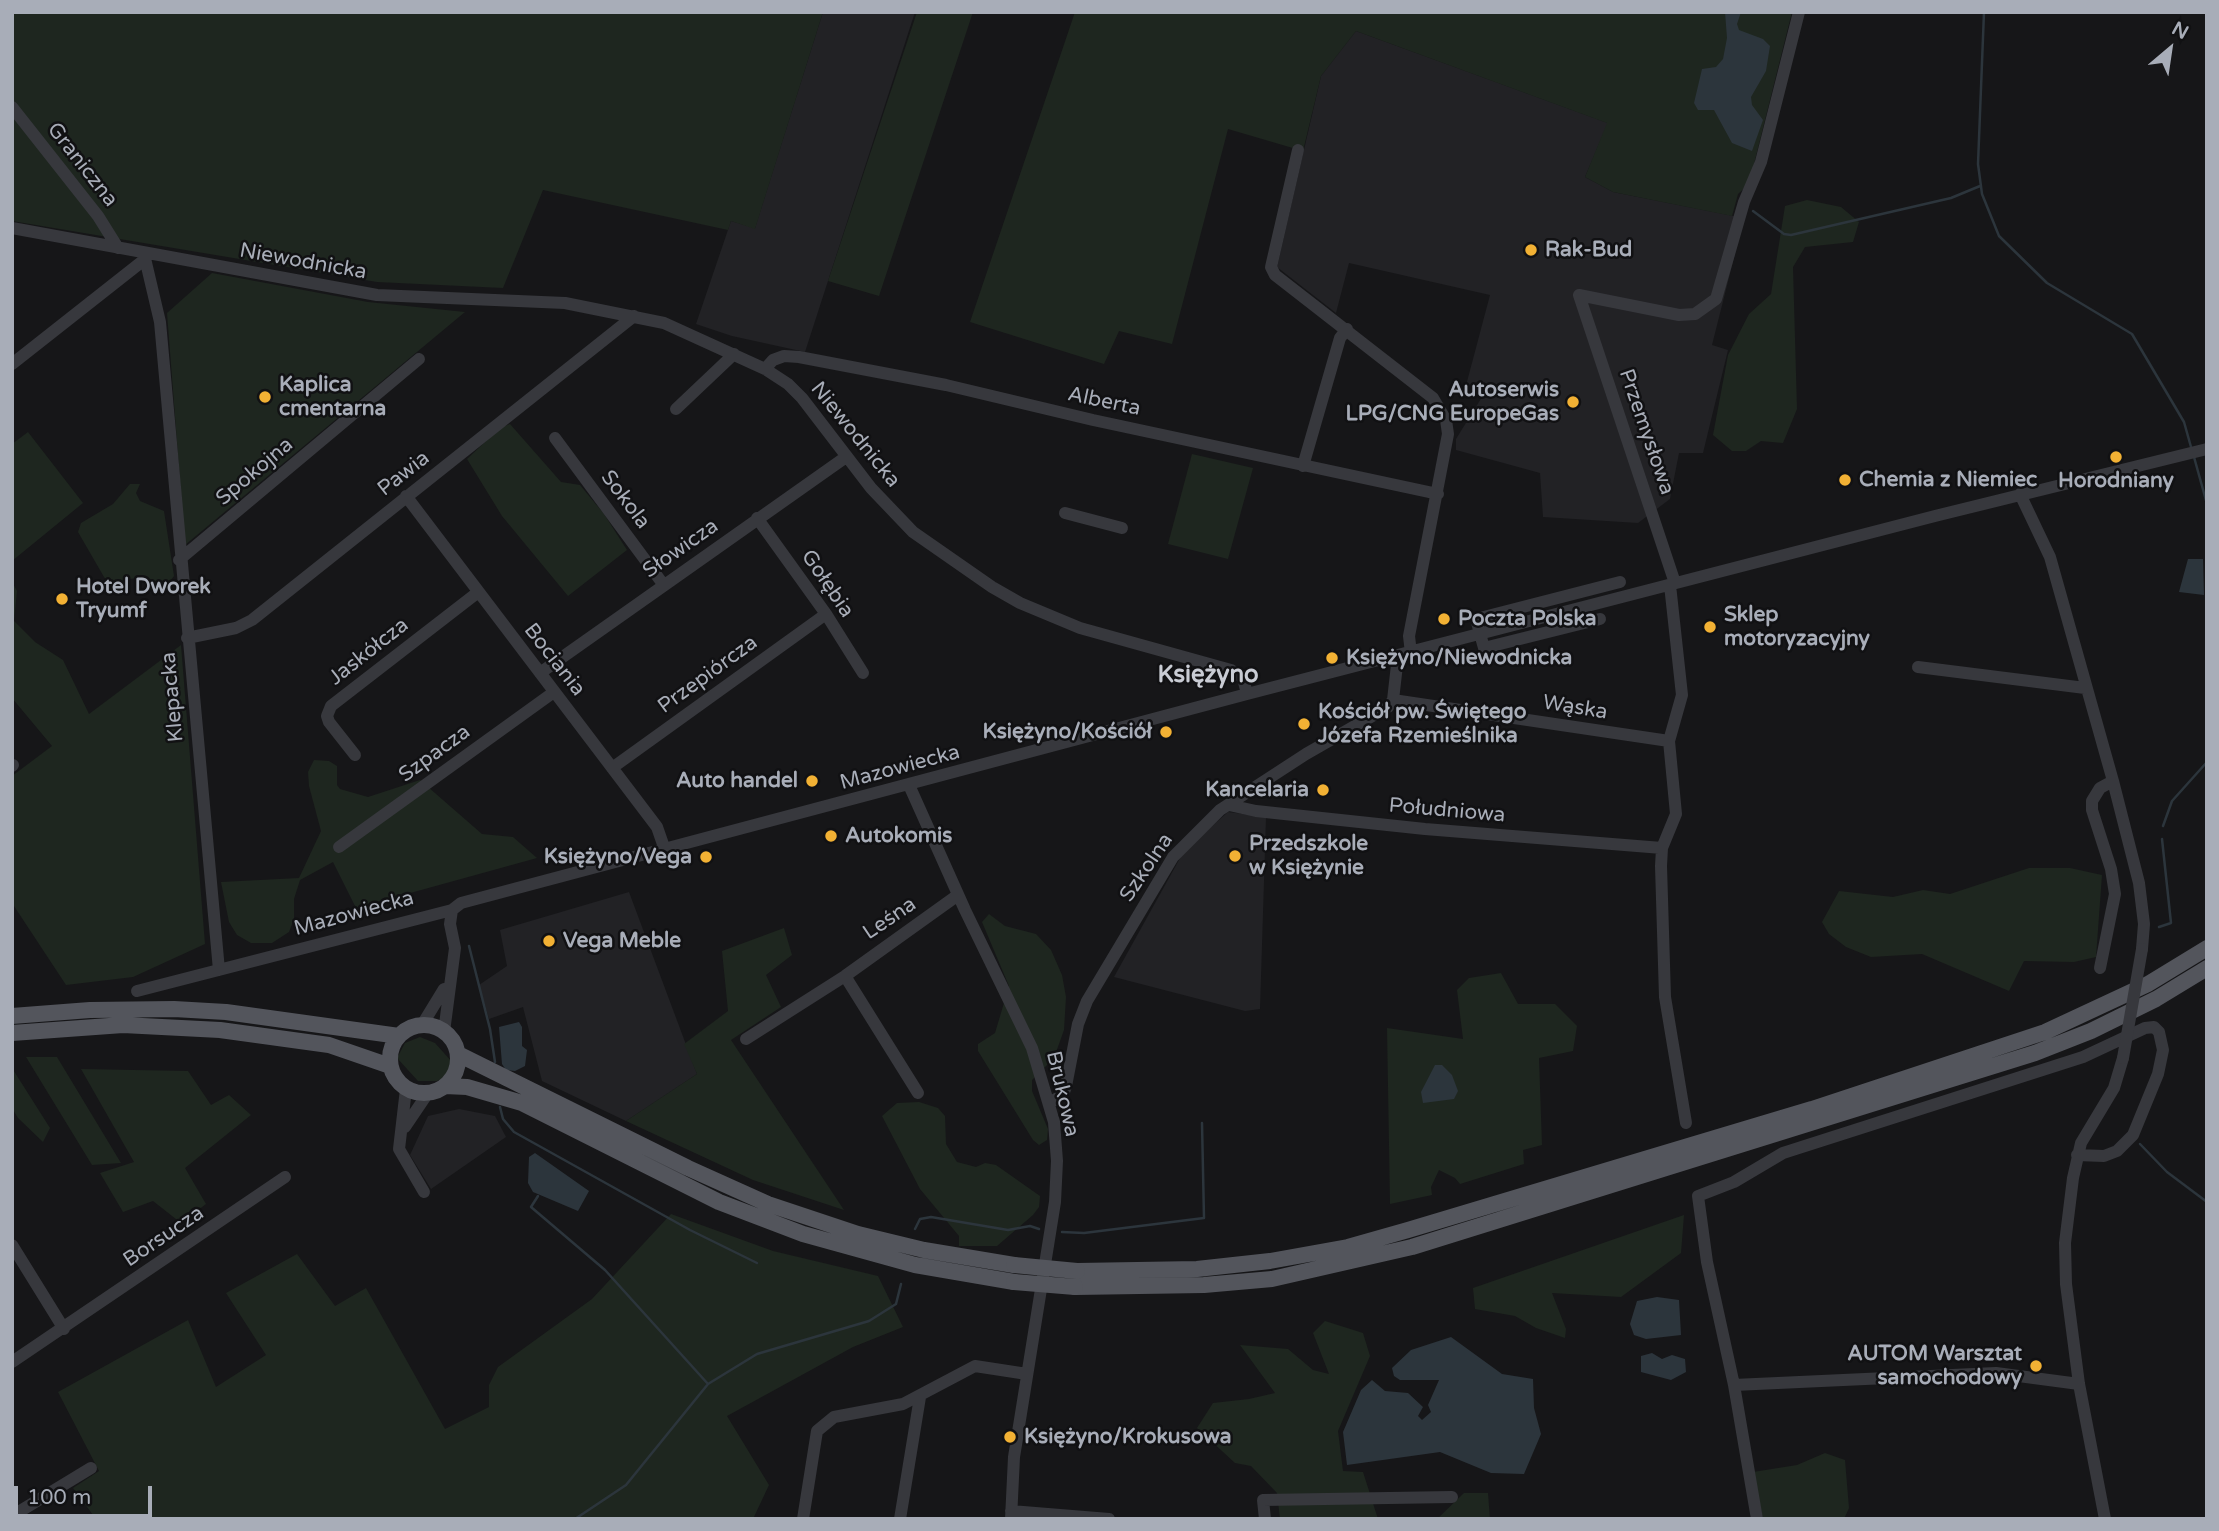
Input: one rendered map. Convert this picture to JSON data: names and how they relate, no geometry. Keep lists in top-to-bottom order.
{
  "streets": {
    "street": [
      "Graniczna",
      "Niewodnicka",
      "Alberta",
      "Przemysłowa",
      "Spokojna",
      "Pawia",
      "Sokola",
      "Słowicza",
      "Gołębia",
      "Jaskółcza",
      "Bociania",
      "Przepiórcza",
      "Klepacka",
      "Wąska",
      "Szpacza",
      "Mazowiecka",
      "Południowa",
      "Szkolna",
      "Leśna",
      "Brukowa",
      "Borsucza"
    ]
  },
  "crossings": [
    ["Graniczna", "Niewodnicka"],
    ["Niewodnicka", "Alberta"],
    ["Niewodnicka", "Pawia"],
    ["Niewodnicka", "Słowicza"],
    ["Niewodnicka", "Klepacka"],
    ["Niewodnicka", "Mazowiecka"],
    ["Przemysłowa", "Wąska"],
    ["Przemysłowa", "Mazowiecka"],
    ["Spokojna", "Klepacka"],
    ["Pawia", "Bociania"],
    ["Pawia", "Klepacka"],
    ["Sokola", "Słowicza"],
    ["Słowicza", "Gołębia"],
    ["Słowicza", "Bociania"],
    ["Gołębia", "Przepiórcza"],
    ["Jaskółcza", "Bociania"],
    ["Bociania", "Przepiórcza"],
    ["Bociania", "Szpacza"],
    ["Bociania", "Mazowiecka"],
    ["Klepacka", "Mazowiecka"],
    ["Wąska", "Szkolna"],
    ["Mazowiecka", "Brukowa"],
    ["Południowa", "Szkolna"],
    ["Szkolna", "Brukowa"],
    ["Leśna", "Brukowa"]
  ],
  "districts": ["Księżyno"],
  "places": [
    "Rak-Bud",
    "Kaplica cmentarna",
    "Autoserwis LPG/CNG EuropeGas",
    "Horodniany",
    "Chemia z Niemiec",
    "Hotel Dworek Tryumf",
    "Poczta Polska",
    "Sklep motoryzacyjny",
    "Księżyno/Niewodnicka",
    "Kościół pw. Świętego Józefa Rzemieślnika",
    "Księżyno/Kościół",
    "Auto handel",
    "Kancelaria",
    "Autokomis",
    "Przedszkole w Księżynie",
    "Księżyno/Vega",
    "Vega Meble",
    "AUTOM Warsztat samochodowy",
    "Księżyno/Krokusowa"
  ],
  "scale_bar": "100 m",
  "north": "top right"
}
